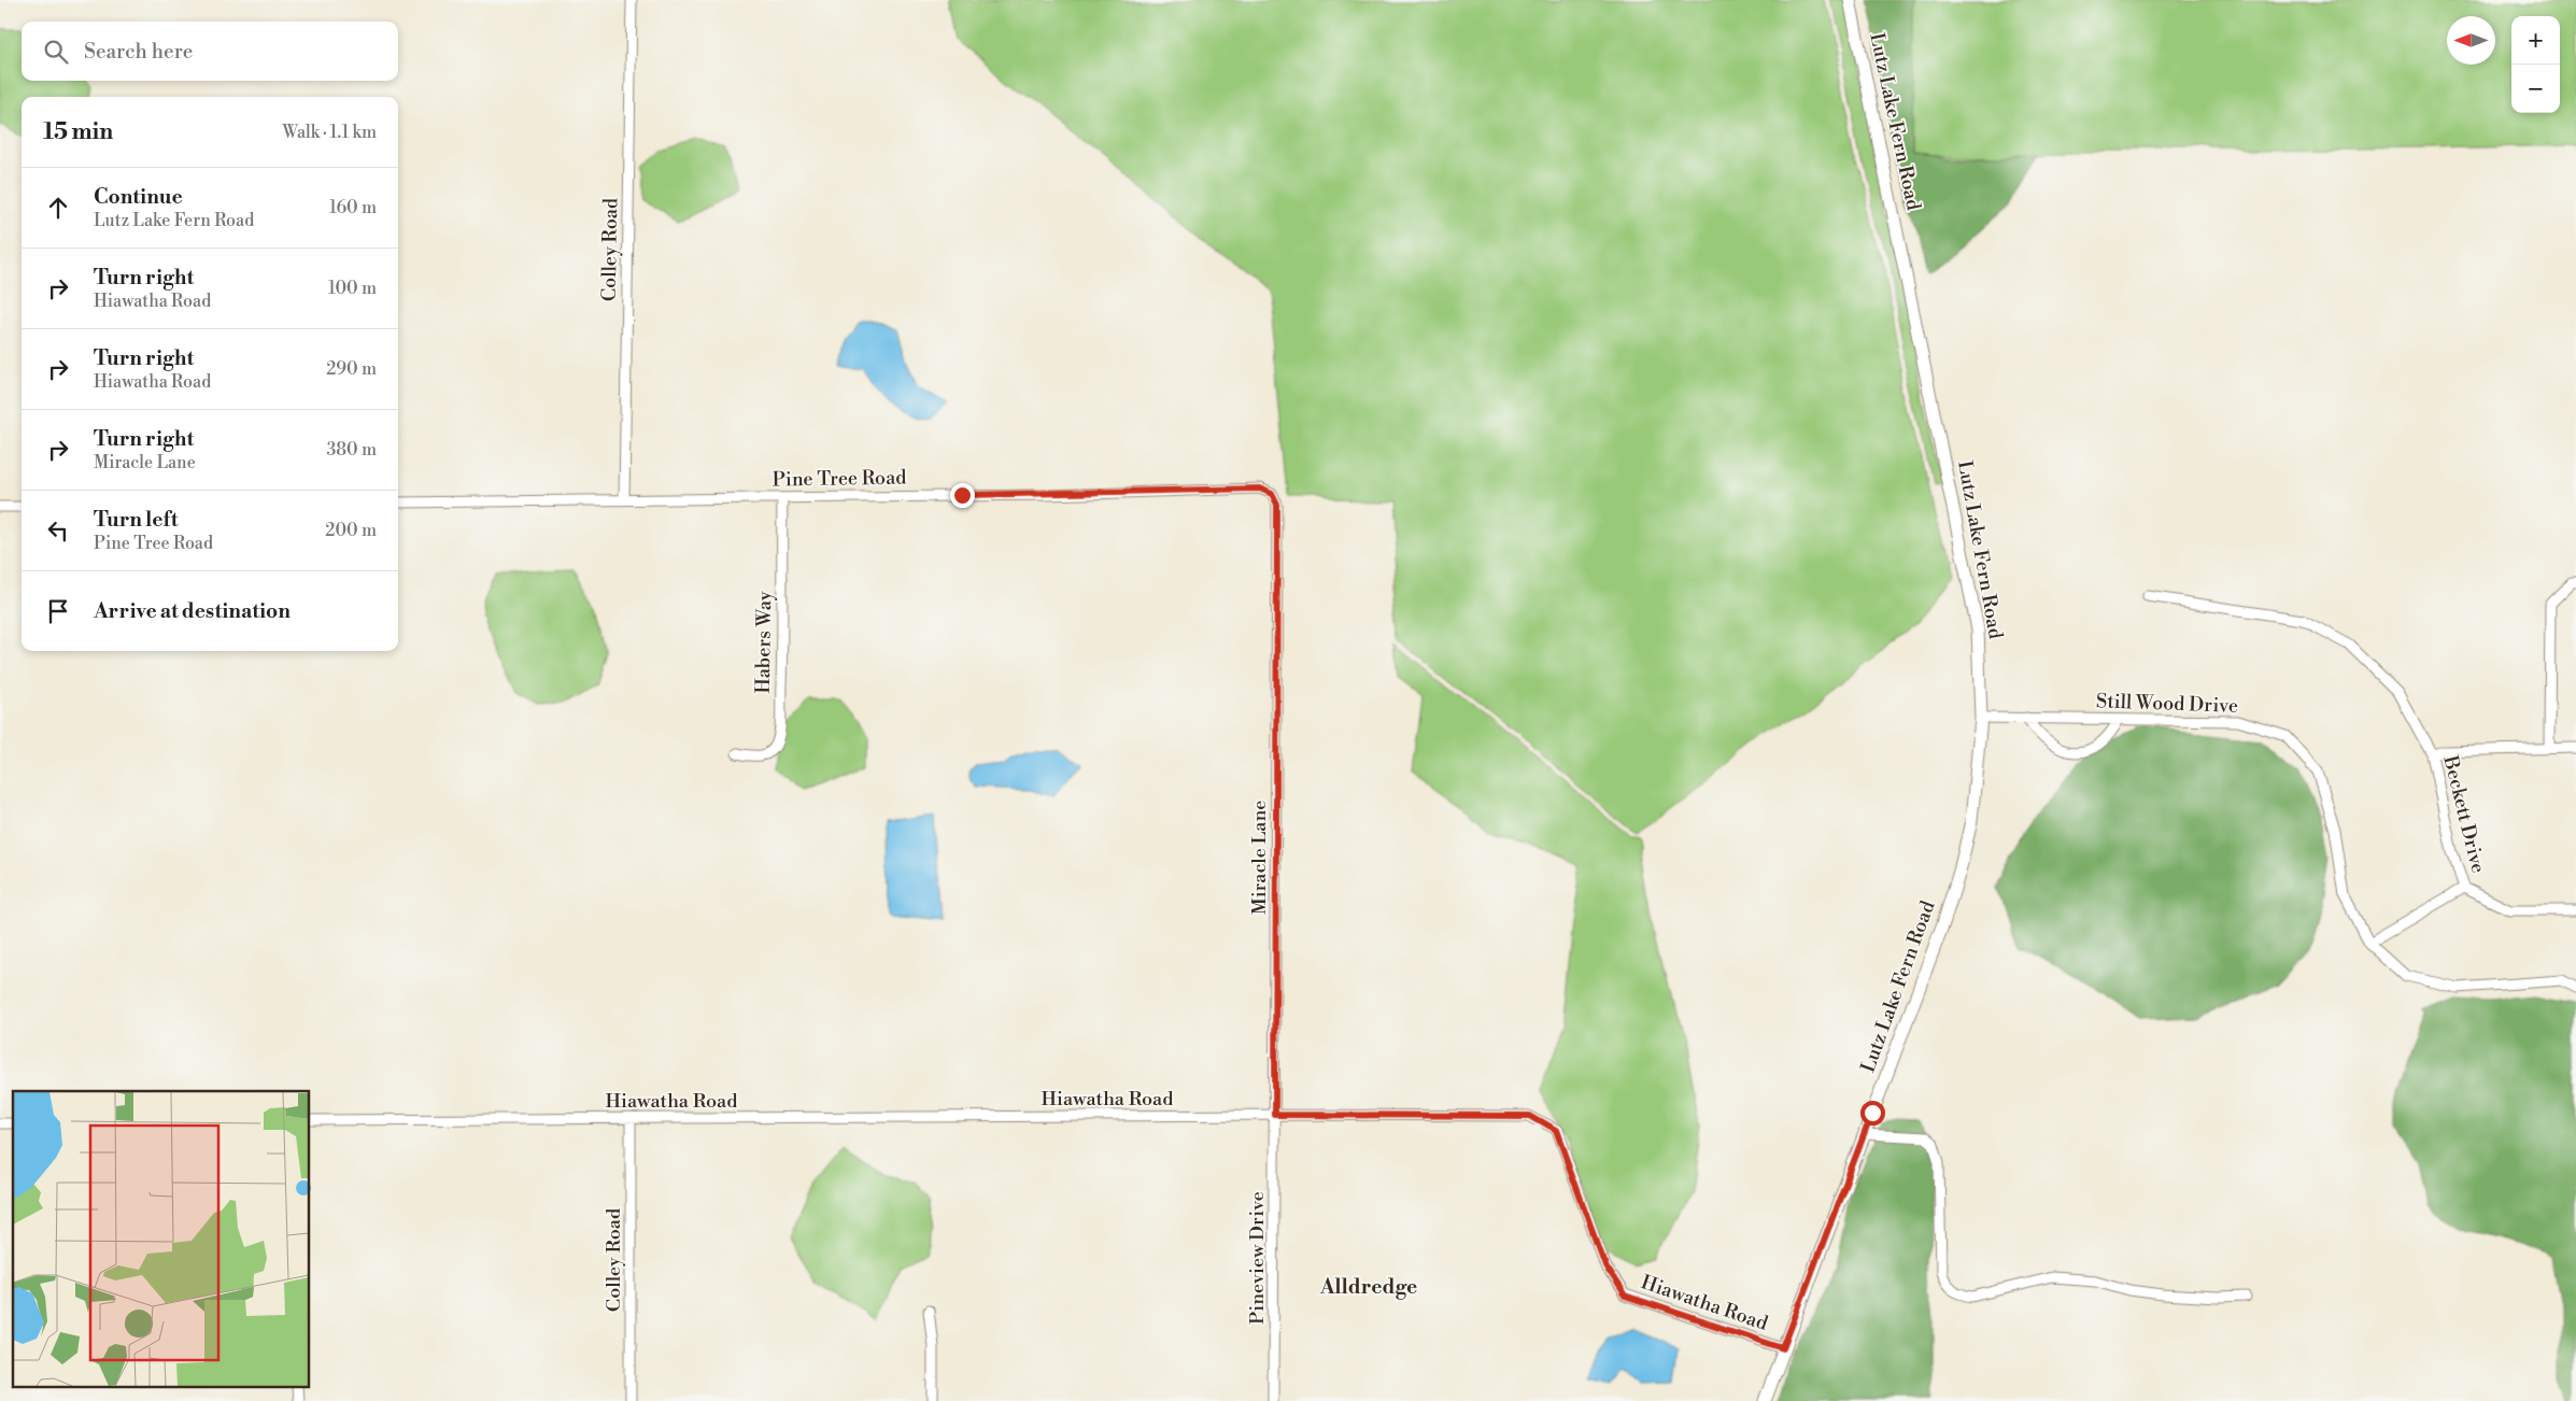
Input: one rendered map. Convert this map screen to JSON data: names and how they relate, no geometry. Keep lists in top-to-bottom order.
{
  "streets": {
    "main road": ["Lutz Lake Fern Road"],
    "street": [
      "Colley Road",
      "Pine Tree Road",
      "Habers Way",
      "Still Wood Drive",
      "Beckett Drive",
      "Miracle Lane",
      "Hiawatha Road",
      "Pineview Drive"
    ]
  },
  "crossings": [
    ["Lutz Lake Fern Road", "Still Wood Drive"],
    ["Lutz Lake Fern Road", "Hiawatha Road"],
    ["Colley Road", "Pine Tree Road"],
    ["Colley Road", "Hiawatha Road"],
    ["Pine Tree Road", "Habers Way"],
    ["Pine Tree Road", "Miracle Lane"],
    ["Miracle Lane", "Hiawatha Road"],
    ["Miracle Lane", "Pineview Drive"],
    ["Hiawatha Road", "Pineview Drive"]
  ],
  "districts": ["Alldredge"],
  "north": "left",
  "page": {
    "map_buttons": ["+", "−"],
    "search": "Search here",
    "heading": ["15 min", "Walk · 1.1 km"],
    "list": [
      ["Continue", "Lutz Lake Fern Road", "160 m"],
      ["Turn right", "Hiawatha Road", "100 m"],
      ["Turn right", "Hiawatha Road", "290 m"],
      ["Turn right", "Miracle Lane", "380 m"],
      ["Turn left", "Pine Tree Road", "200 m"],
      "Arrive at destination"
    ]
  }
}
